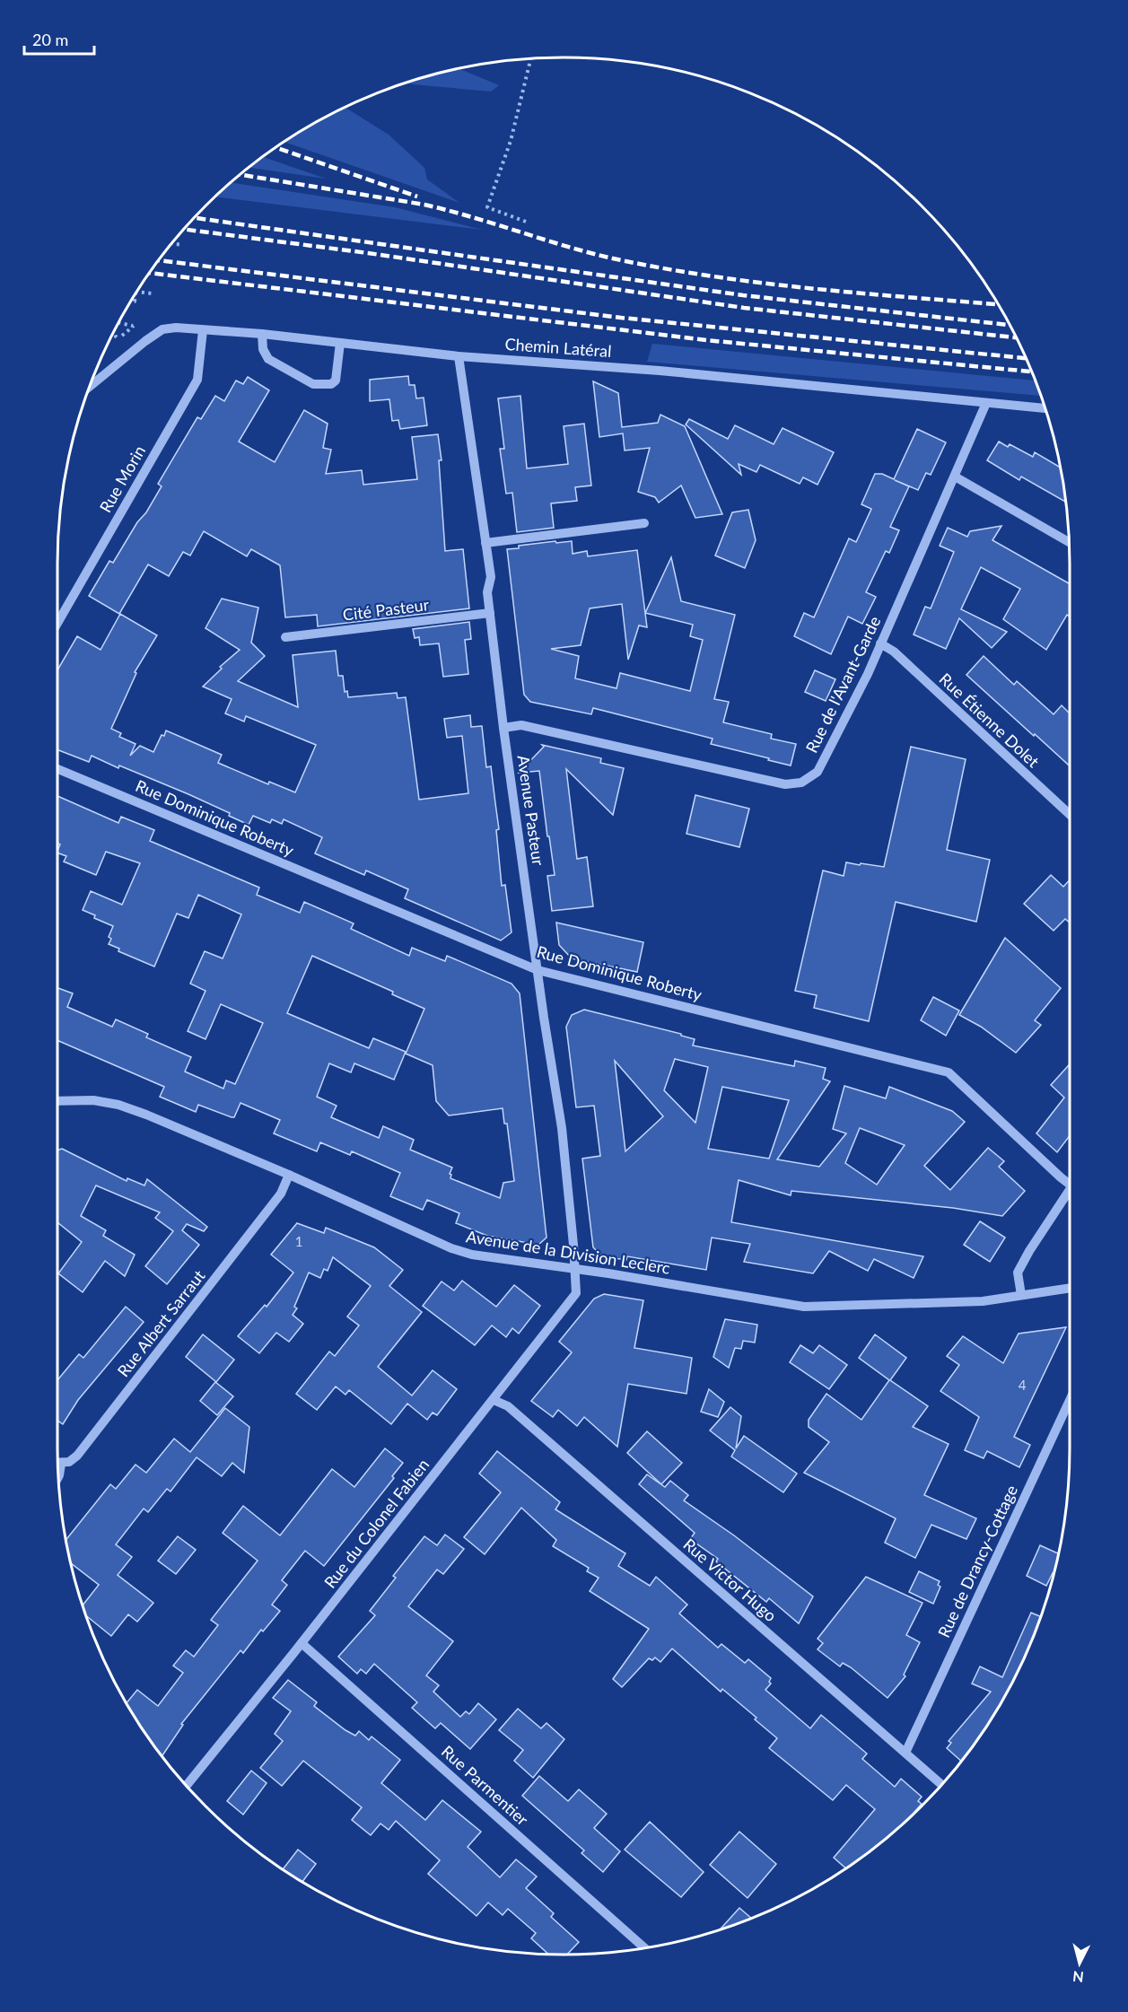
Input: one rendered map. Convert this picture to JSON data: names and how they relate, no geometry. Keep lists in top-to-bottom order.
{
  "streets": {
    "street": [
      "Chemin Latéral",
      "Rue Morin",
      "Cité Pasteur",
      "Rue de l'Avant-Garde",
      "Rue Étienne Dolet",
      "Avenue Pasteur",
      "Rue Dominique Roberty",
      "Avenue de la Division Leclerc",
      "Rue Albert Sarraut",
      "Rue du Colonel Fabien",
      "Rue de Drancy-Cottage",
      "Rue Victor Hugo",
      "Rue Parmentier"
    ]
  },
  "crossings": [
    ["Chemin Latéral", "Rue Morin"],
    ["Chemin Latéral", "Rue de l'Avant-Garde"],
    ["Chemin Latéral", "Avenue Pasteur"],
    ["Cité Pasteur", "Avenue Pasteur"],
    ["Rue de l'Avant-Garde", "Rue Étienne Dolet"],
    ["Rue de l'Avant-Garde", "Avenue Pasteur"],
    ["Avenue Pasteur", "Rue Dominique Roberty"],
    ["Avenue Pasteur", "Avenue de la Division Leclerc"],
    ["Avenue Pasteur", "Rue du Colonel Fabien"],
    ["Avenue de la Division Leclerc", "Rue Albert Sarraut"],
    ["Avenue de la Division Leclerc", "Rue du Colonel Fabien"],
    ["Rue du Colonel Fabien", "Rue Victor Hugo"],
    ["Rue du Colonel Fabien", "Rue Parmentier"],
    ["Rue de Drancy-Cottage", "Rue Victor Hugo"]
  ],
  "house_numbers": ["1", "4"],
  "scale_bar": "20 m",
  "north": "bottom"
}
